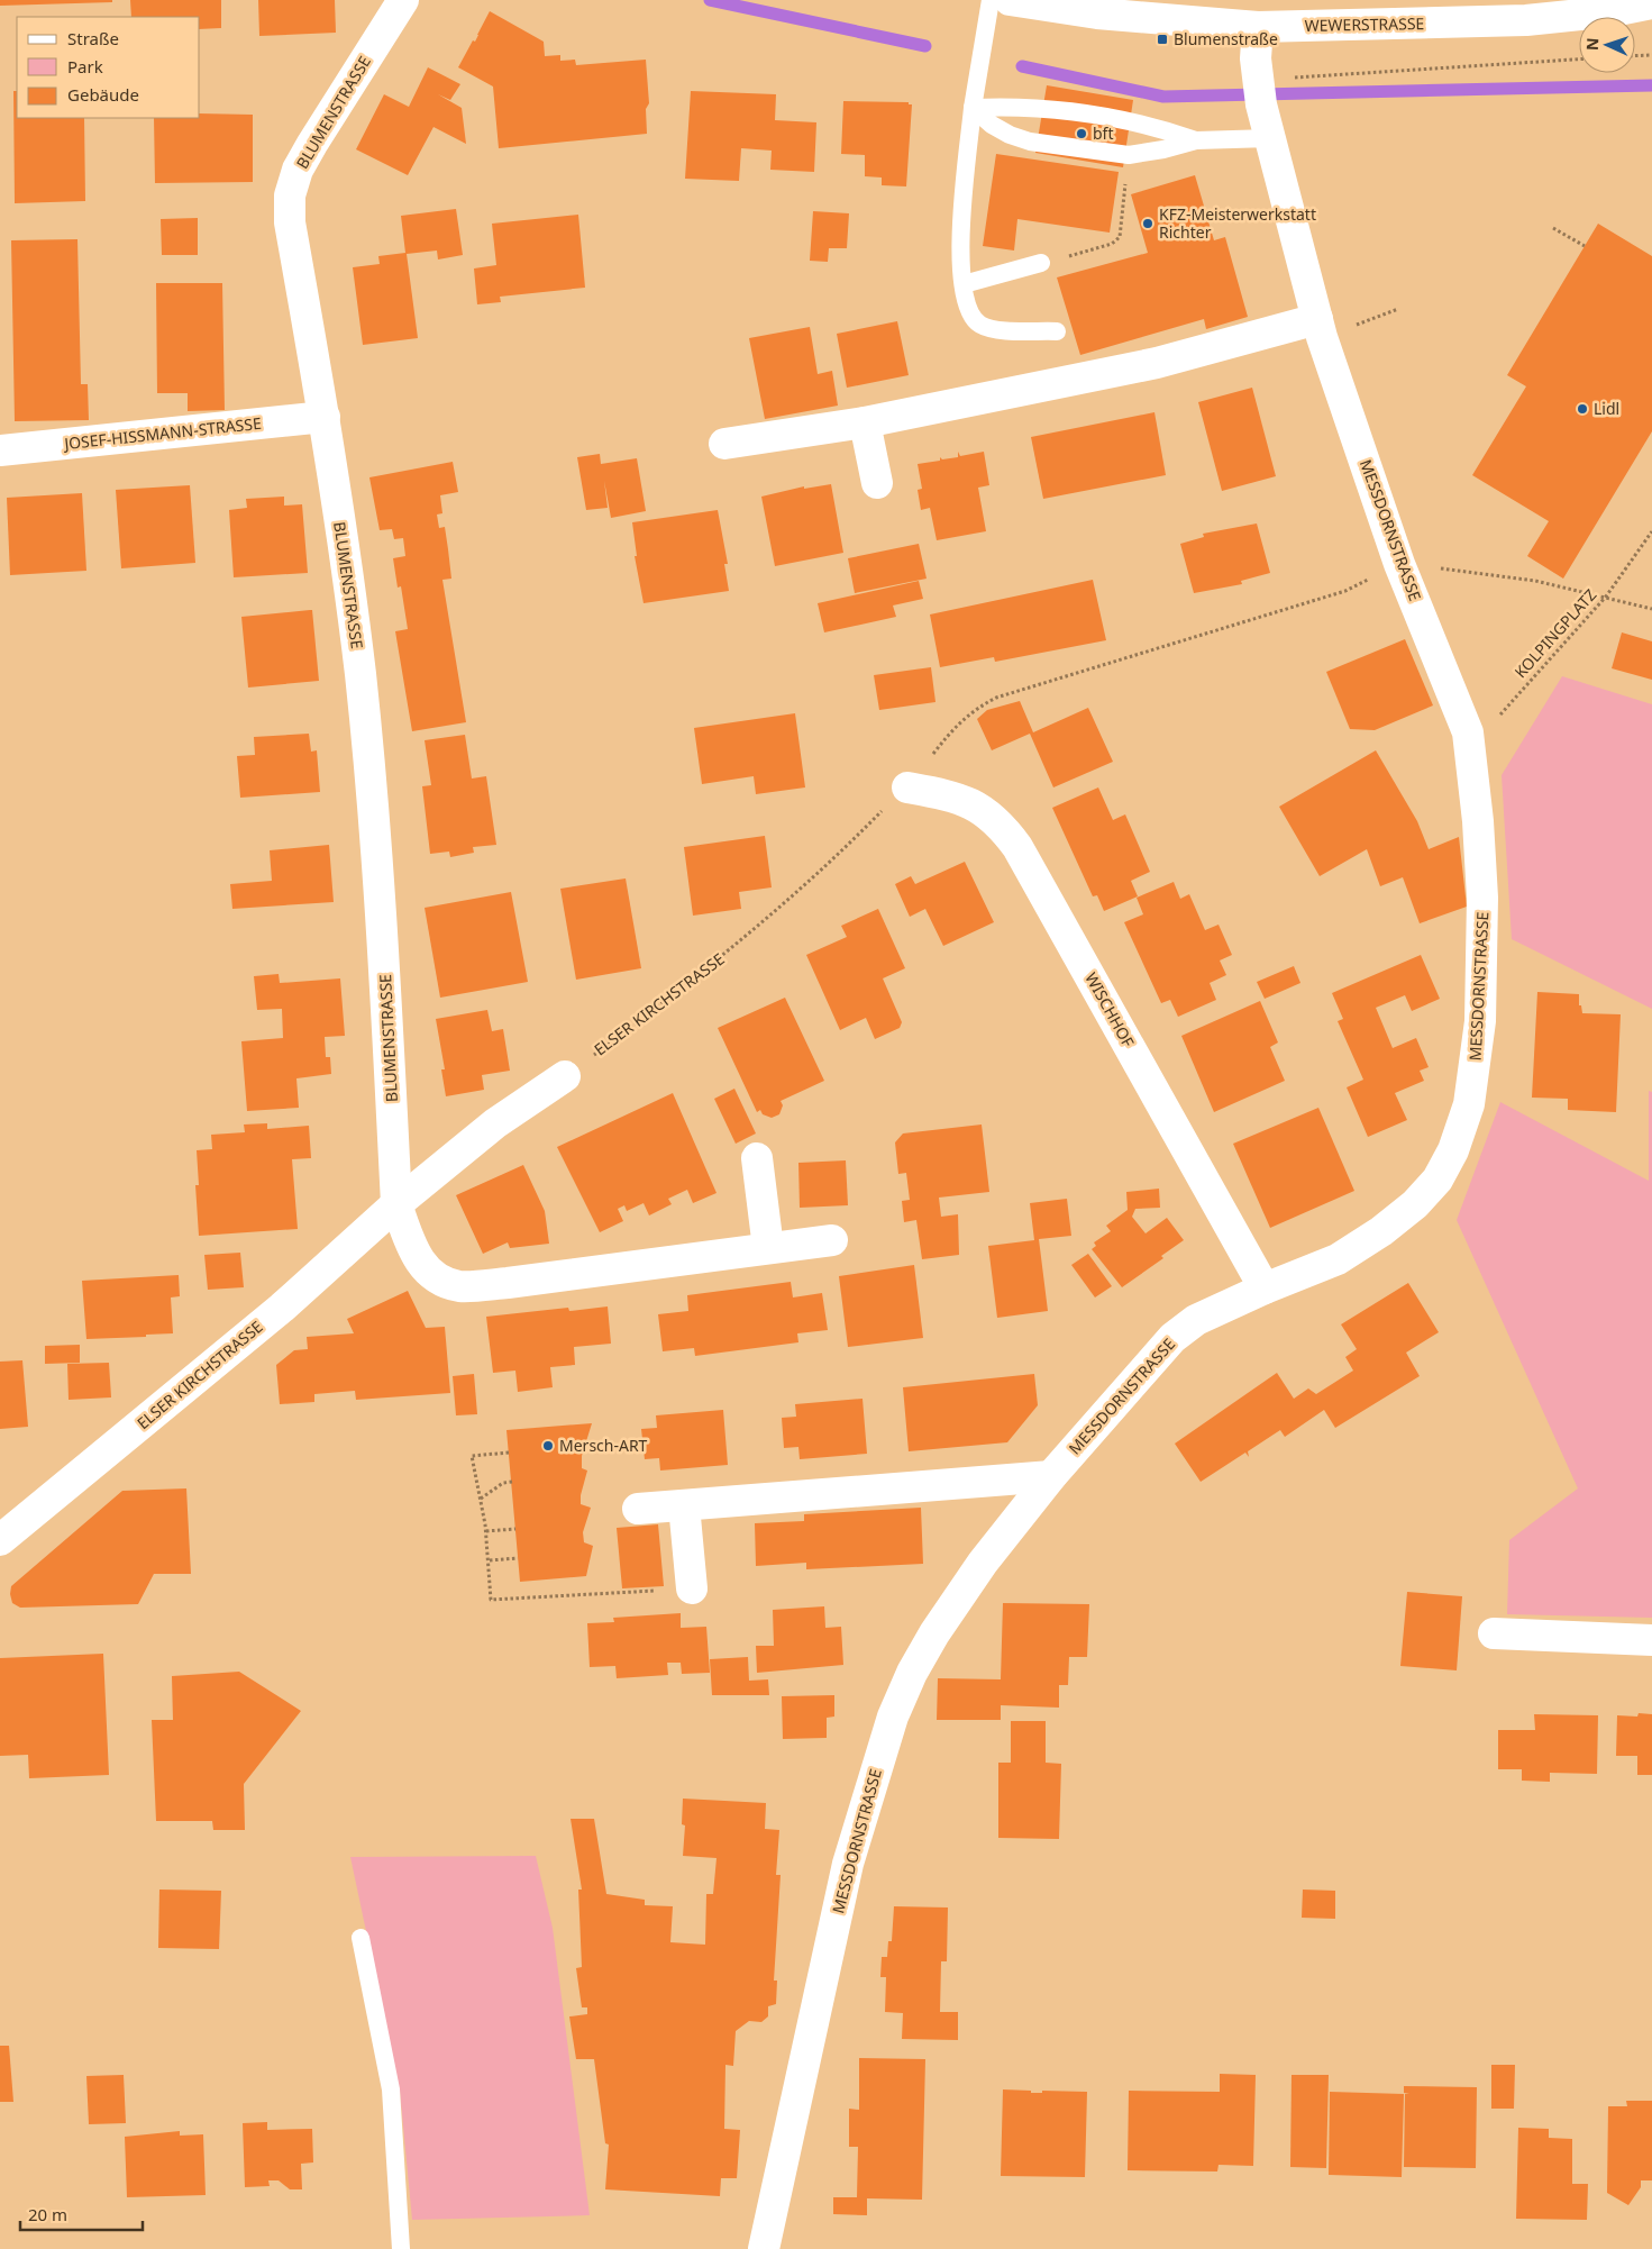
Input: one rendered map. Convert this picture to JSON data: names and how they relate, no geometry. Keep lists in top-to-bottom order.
{
  "streets": {
    "street": [
      "WEWERSTRASSE",
      "BLUMENSTRASSE",
      "JOSEF-HISSMANN-STRASSE",
      "MESSDORNSTRASSE",
      "ELSER KIRCHSTRASSE",
      "WISCHHOF"
    ],
    "path": ["KOLPINGPLATZ"]
  },
  "crossings": [
    ["WEWERSTRASSE", "MESSDORNSTRASSE"],
    ["BLUMENSTRASSE", "JOSEF-HISSMANN-STRASSE"],
    ["BLUMENSTRASSE", "ELSER KIRCHSTRASSE"],
    ["MESSDORNSTRASSE", "KOLPINGPLATZ"],
    ["MESSDORNSTRASSE", "ELSER KIRCHSTRASSE"],
    ["MESSDORNSTRASSE", "WISCHHOF"],
    ["ELSER KIRCHSTRASSE", "WISCHHOF"]
  ],
  "places": {
    "transit": ["Blumenstraße"],
    "other": [
      "bft",
      "KFZ-Meisterwerkstatt Richter",
      "Lidl",
      "Mersch-ART"
    ]
  },
  "legend": ["Straße", "Park", "Gebäude"],
  "scale_bar": "20 m",
  "north": "left"
}
